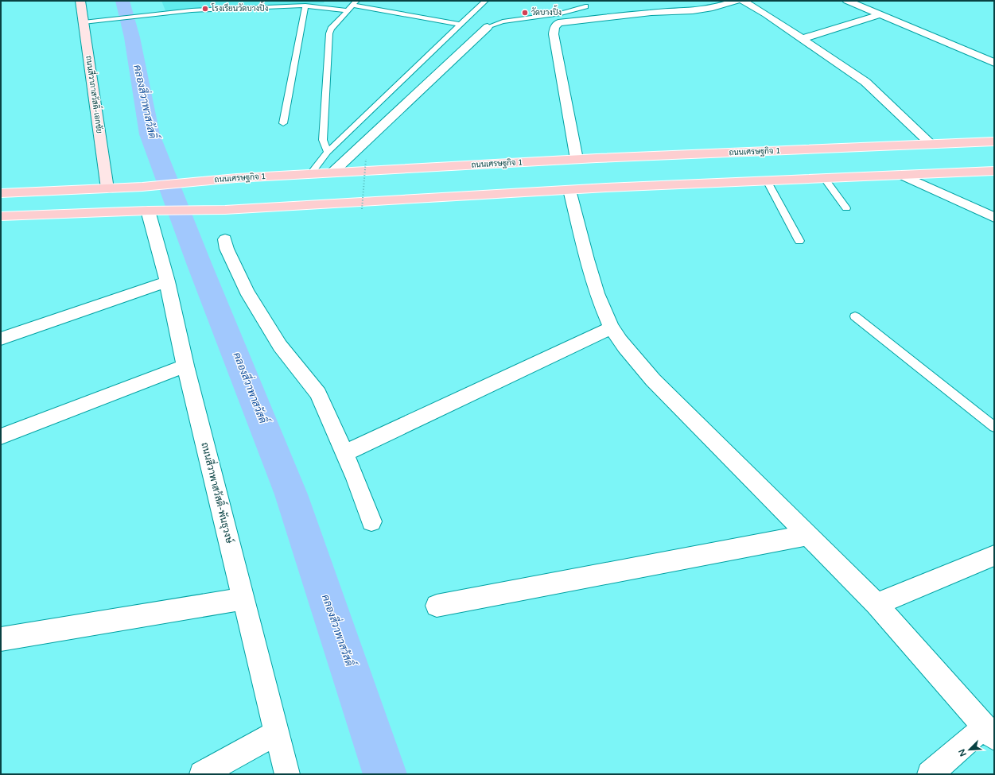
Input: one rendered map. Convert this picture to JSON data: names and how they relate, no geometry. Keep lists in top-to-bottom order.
{
  "streets": {
    "main road": ["ถนนเศรษฐกิจ 1"],
    "street": ["ถนนสี่วาภาสวัสดิ์-เอกชัย", "ถนนสี่วาพาสวัสดิ์-พันธุวงษ์"]
  },
  "crossings": [
    ["ถนนสี่วาภาสวัสดิ์-เอกชัย", "ถนนเศรษฐกิจ 1"]
  ],
  "water": ["คลองสี่วาพาสวัสดิ์"],
  "places": ["โรงเรียนวัดบางปิ้ง", "วัดบางปิ้ง"],
  "north": "bottom left"
}
